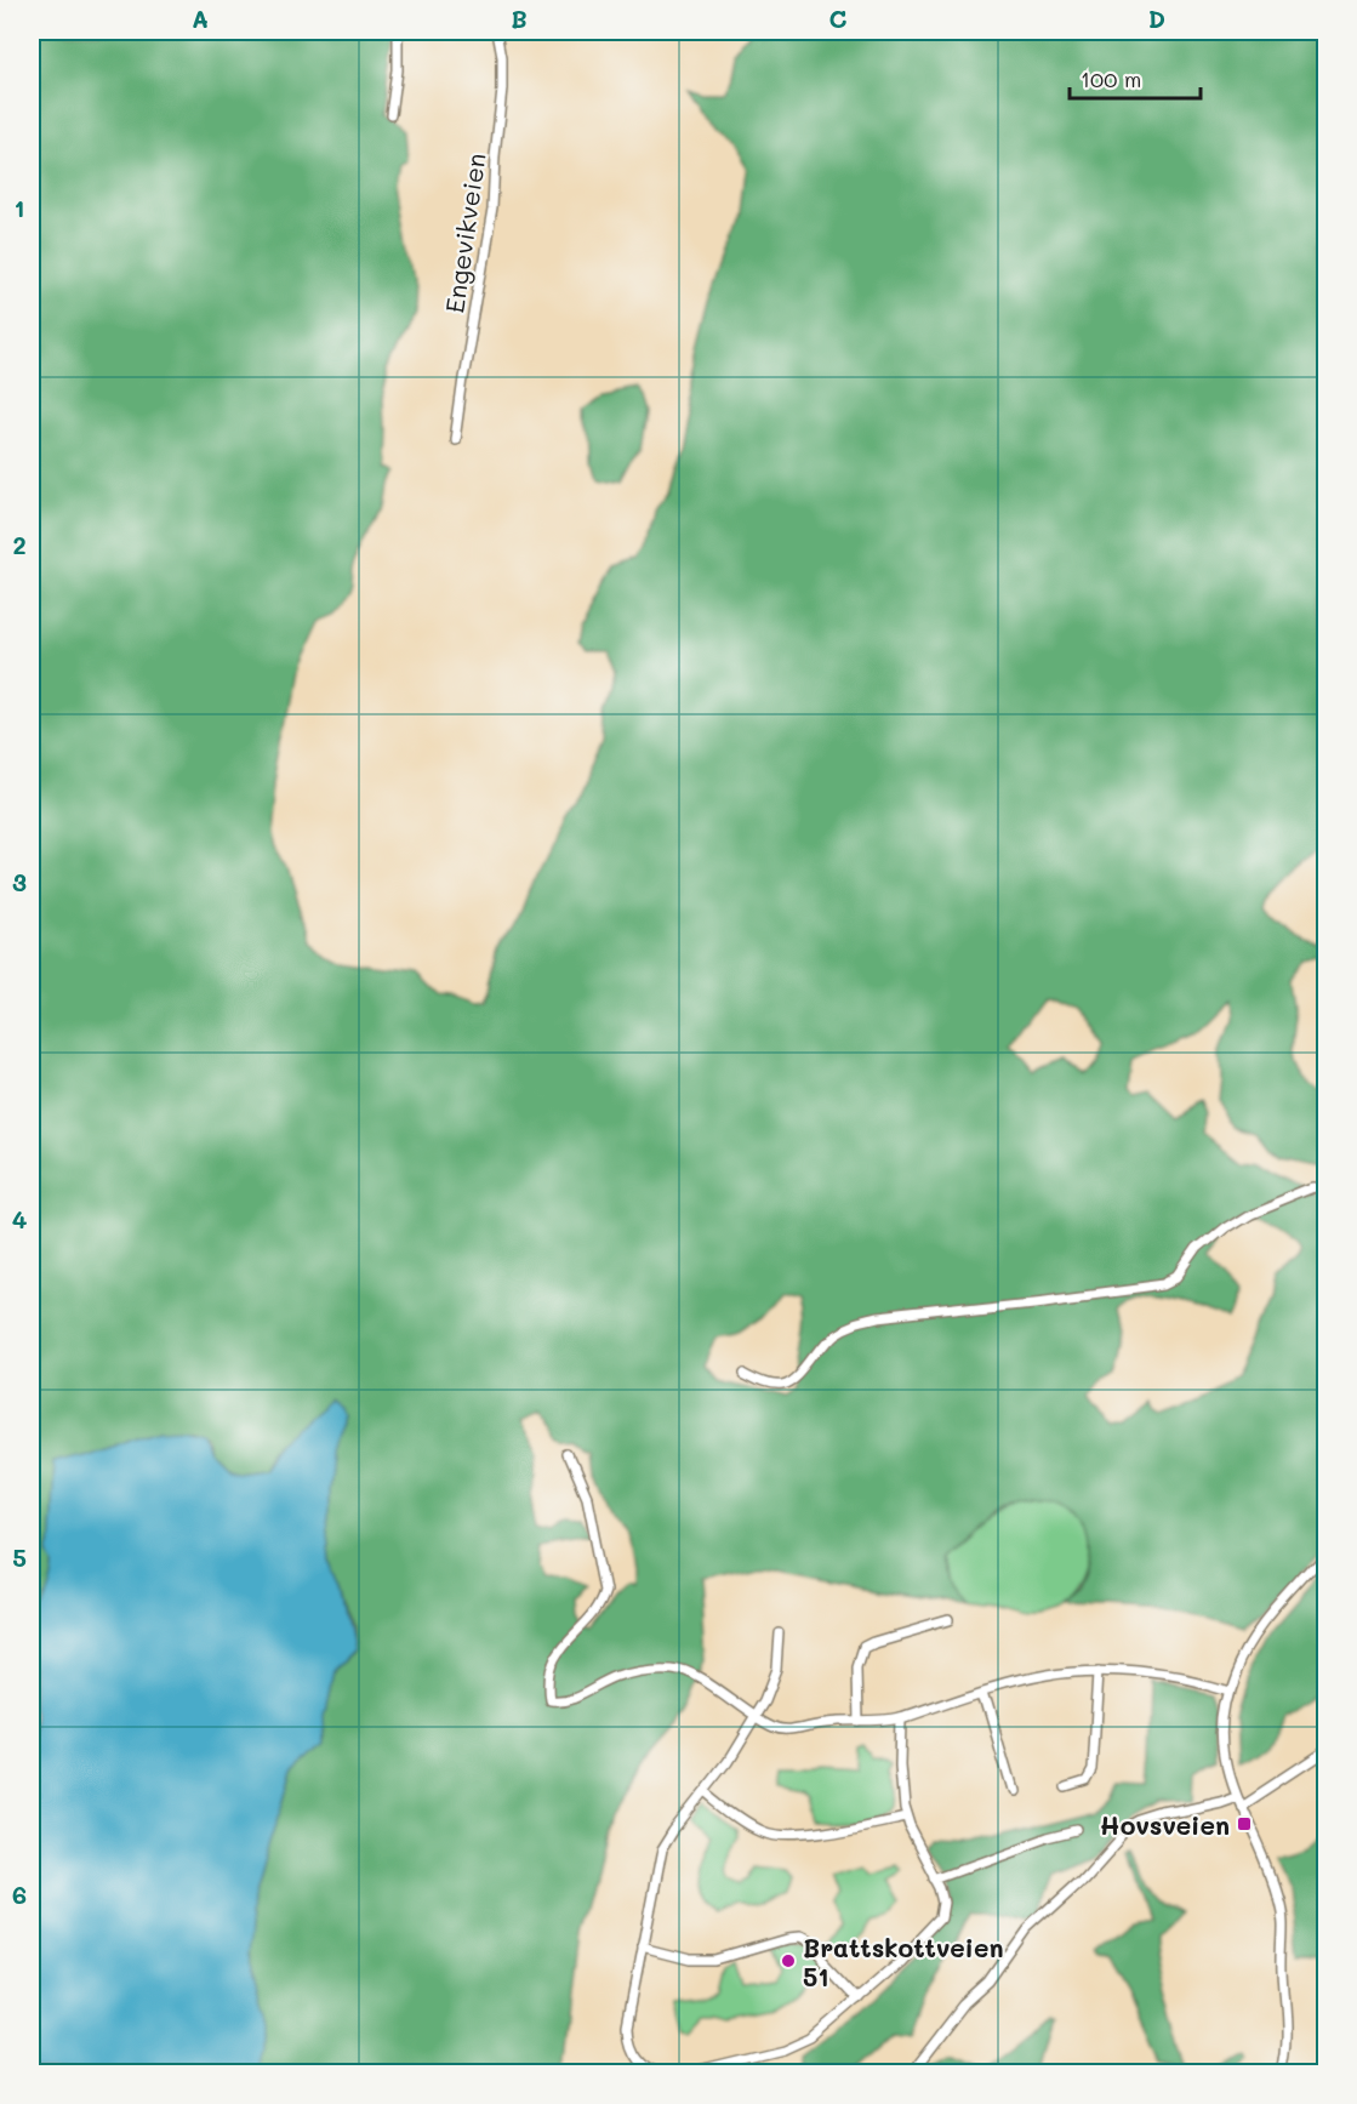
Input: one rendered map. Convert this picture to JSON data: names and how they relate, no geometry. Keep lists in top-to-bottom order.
{
  "streets": {
    "street": ["Engevikveien"]
  },
  "places": {
    "transit": ["Hovsveien"],
    "other": ["Brattskottveien 51"]
  },
  "scale_bar": "100 m",
  "grid": {
    "columns": [
      "A",
      "B",
      "C",
      "D"
    ],
    "rows": [
      "1",
      "2",
      "3",
      "4",
      "5",
      "6"
    ]
  }
}
